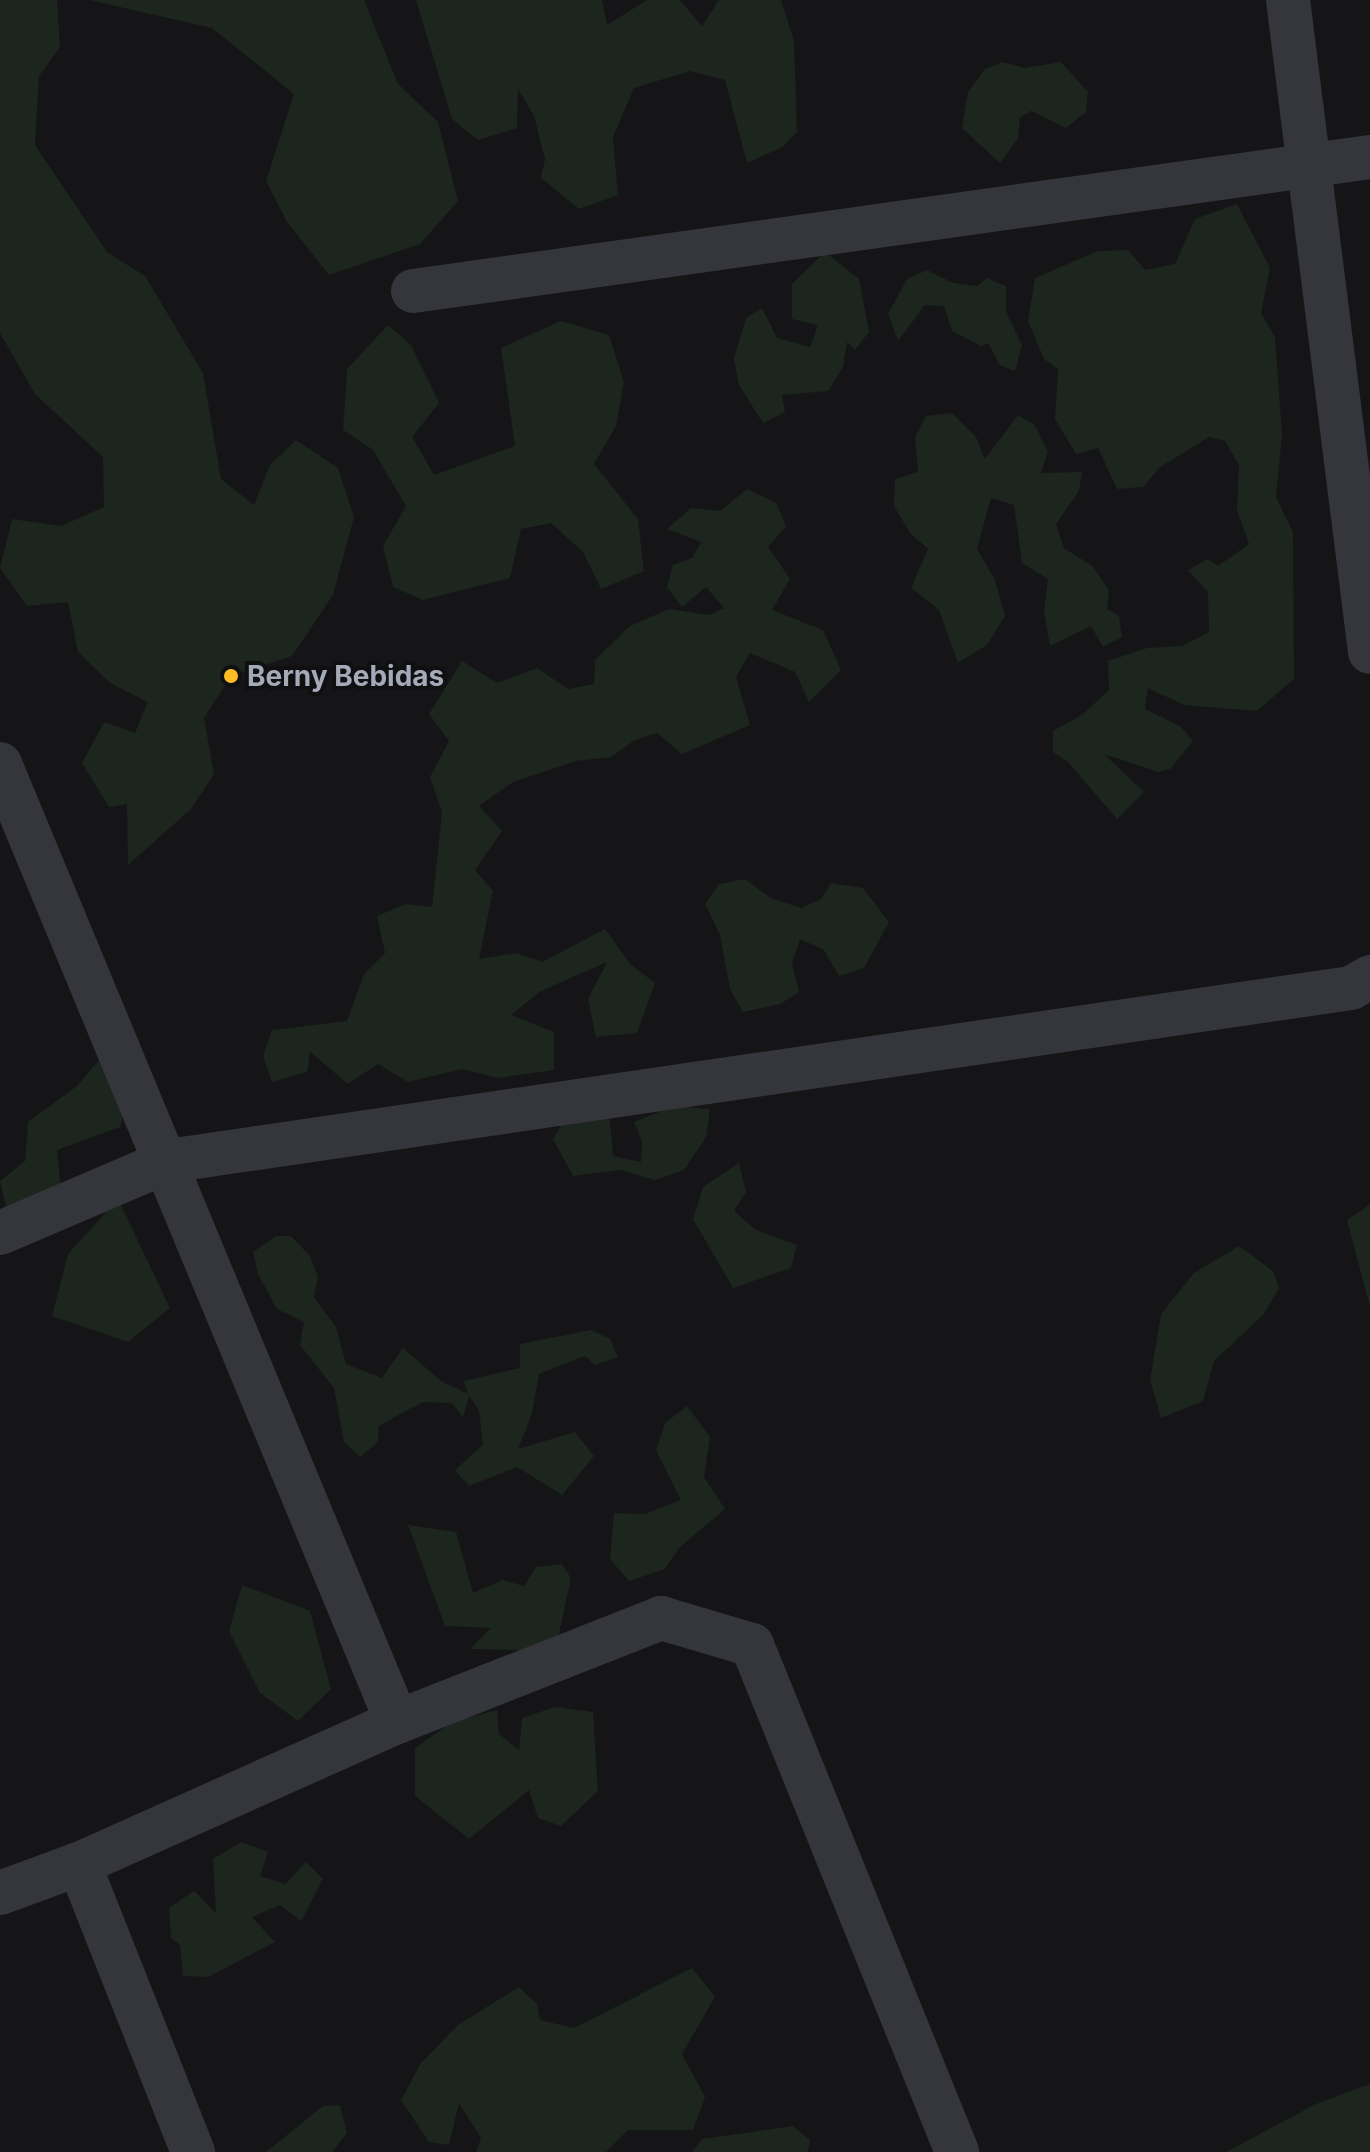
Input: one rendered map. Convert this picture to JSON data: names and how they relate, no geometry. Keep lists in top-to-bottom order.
{
  "places": ["Berny Bebidas"]
}
